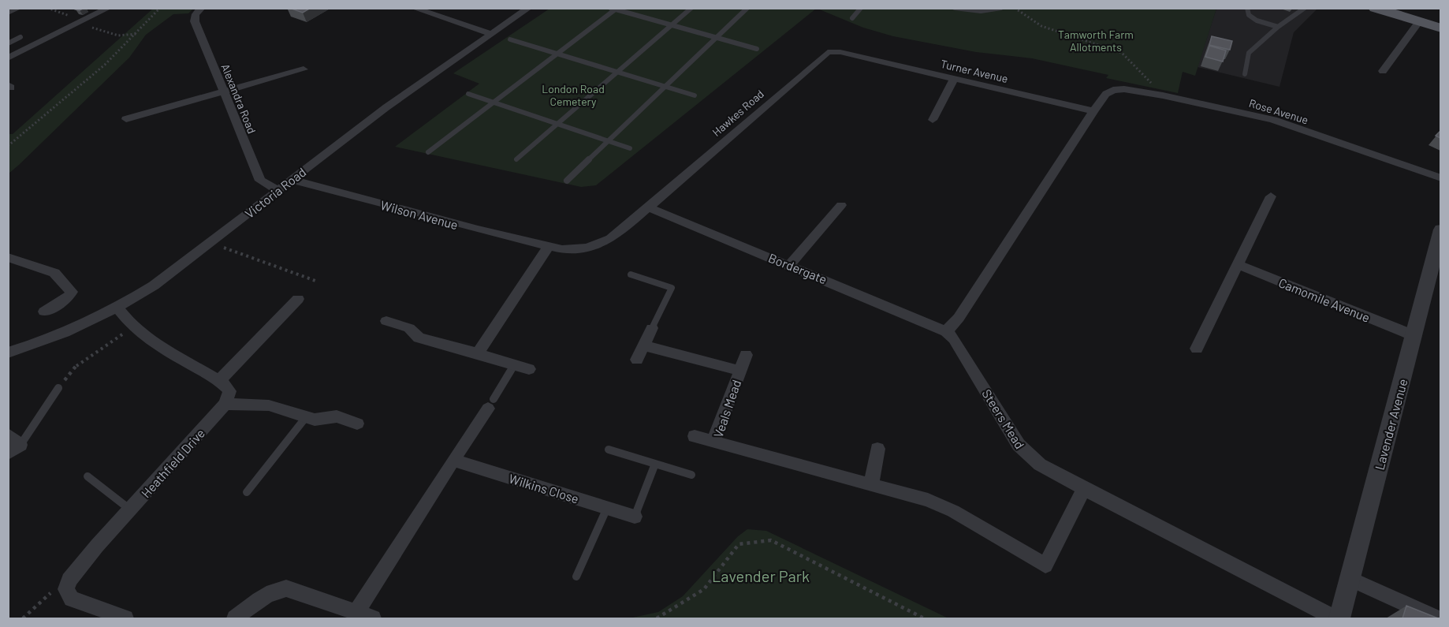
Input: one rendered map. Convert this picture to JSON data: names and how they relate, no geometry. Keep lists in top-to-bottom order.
{
  "streets": {
    "street": [
      "Turner Avenue",
      "Alexandra Road",
      "Rose Avenue",
      "Hawkes Road",
      "Victoria Road",
      "Wilson Avenue",
      "Bordergate",
      "Camomile Avenue",
      "Veals Mead",
      "Steers Mead",
      "Lavender Avenue",
      "Heathfield Drive",
      "Wilkins Close"
    ]
  },
  "crossings": [
    ["Turner Avenue", "Rose Avenue"],
    ["Turner Avenue", "Hawkes Road"],
    ["Alexandra Road", "Victoria Road"],
    ["Hawkes Road", "Wilson Avenue"],
    ["Hawkes Road", "Bordergate"],
    ["Victoria Road", "Wilson Avenue"],
    ["Wilson Avenue", "Bordergate"],
    ["Bordergate", "Steers Mead"],
    ["Camomile Avenue", "Lavender Avenue"],
    ["Veals Mead", "Steers Mead"]
  ],
  "parks": ["Tamworth Farm Allotments", "London Road Cemetery", "Lavender Park"]
}
